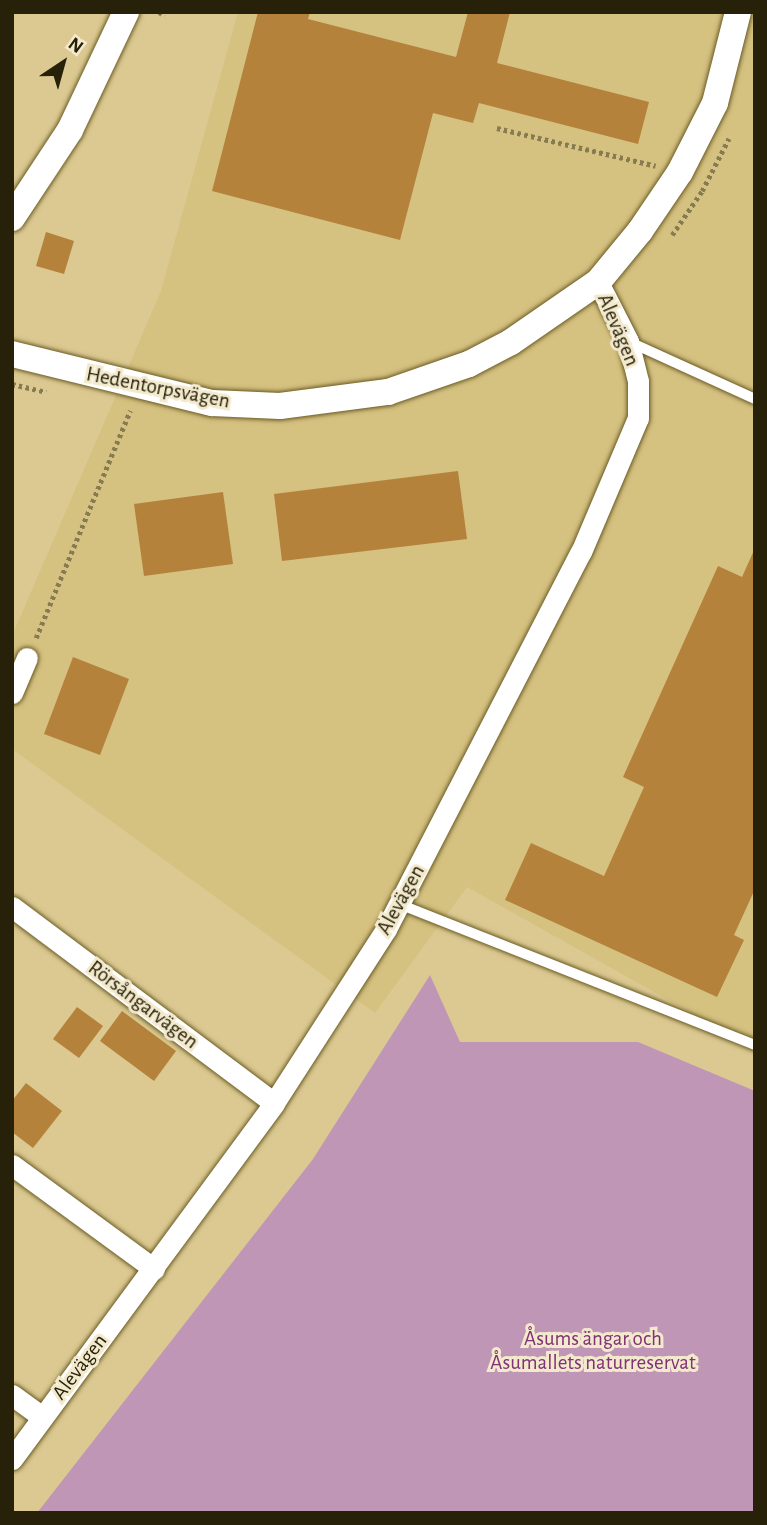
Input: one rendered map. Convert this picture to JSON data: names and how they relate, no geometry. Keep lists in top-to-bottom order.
{
  "streets": {
    "street": ["Alevägen", "Hedentorpsvägen", "Rörsångarvägen"]
  },
  "crossings": [
    ["Alevägen", "Hedentorpsvägen"],
    ["Alevägen", "Rörsångarvägen"]
  ],
  "parks": ["Åsums ängar och Åsumallets naturreservat"],
  "north": "top right"
}
